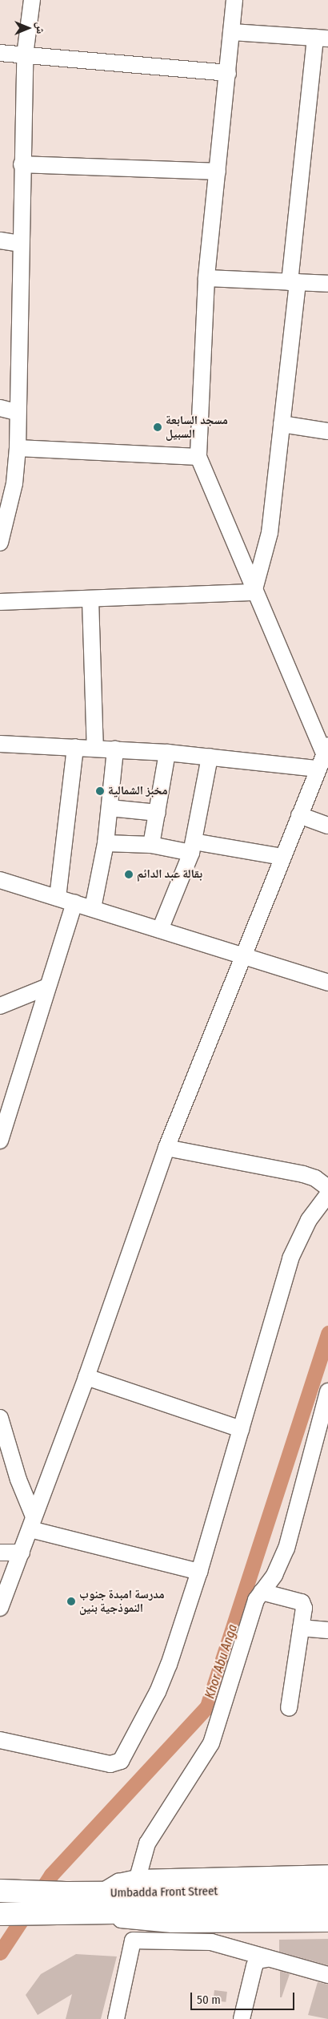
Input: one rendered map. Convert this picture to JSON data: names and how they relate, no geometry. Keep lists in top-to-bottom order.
{
  "streets": {
    "main road": ["Umbadda Front Street"]
  },
  "water": ["Khor Abu Anga"],
  "places": [
    "مسجد السابعة السبيل",
    "مخبز الشمالية",
    "بقالة عبد الدائم",
    "مدرسة امبدة جنوب النموذجية بنين"
  ],
  "scale_bar": "50 m",
  "north": "right"
}
